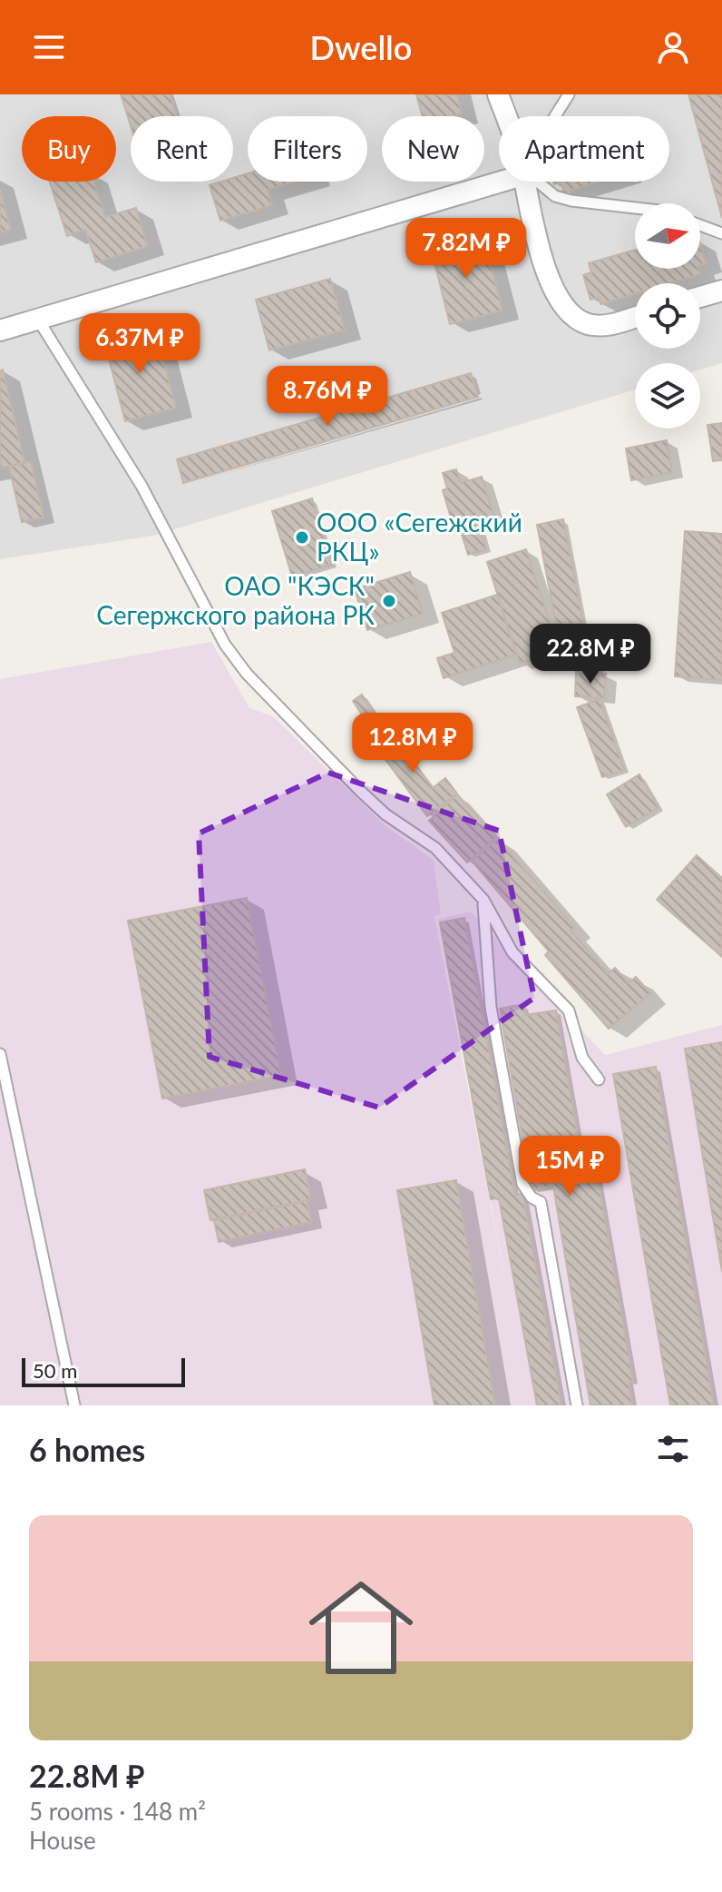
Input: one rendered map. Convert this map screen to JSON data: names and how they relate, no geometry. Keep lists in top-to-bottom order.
{
  "places": ["ООО «Сегежский РКЦ»", "ОАО \"КЭСК\" Сегержского района РК"],
  "scale_bar": "50 m",
  "north": "right",
  "page": {
    "header": "Dwello",
    "chip": [
      "Buy",
      "Rent",
      "Filters",
      "New",
      "Apartment"
    ],
    "price": [
      "7.82M ₽",
      "6.37M ₽",
      "8.76M ₽",
      "22.8M ₽",
      "12.8M ₽",
      "15M ₽"
    ],
    "scale": "50 m",
    "heading": "6 homes",
    "list": [
      {
        "name": "22.8M ₽",
        "note": "5 rooms · 148 m² · House"
      }
    ]
  }
}
